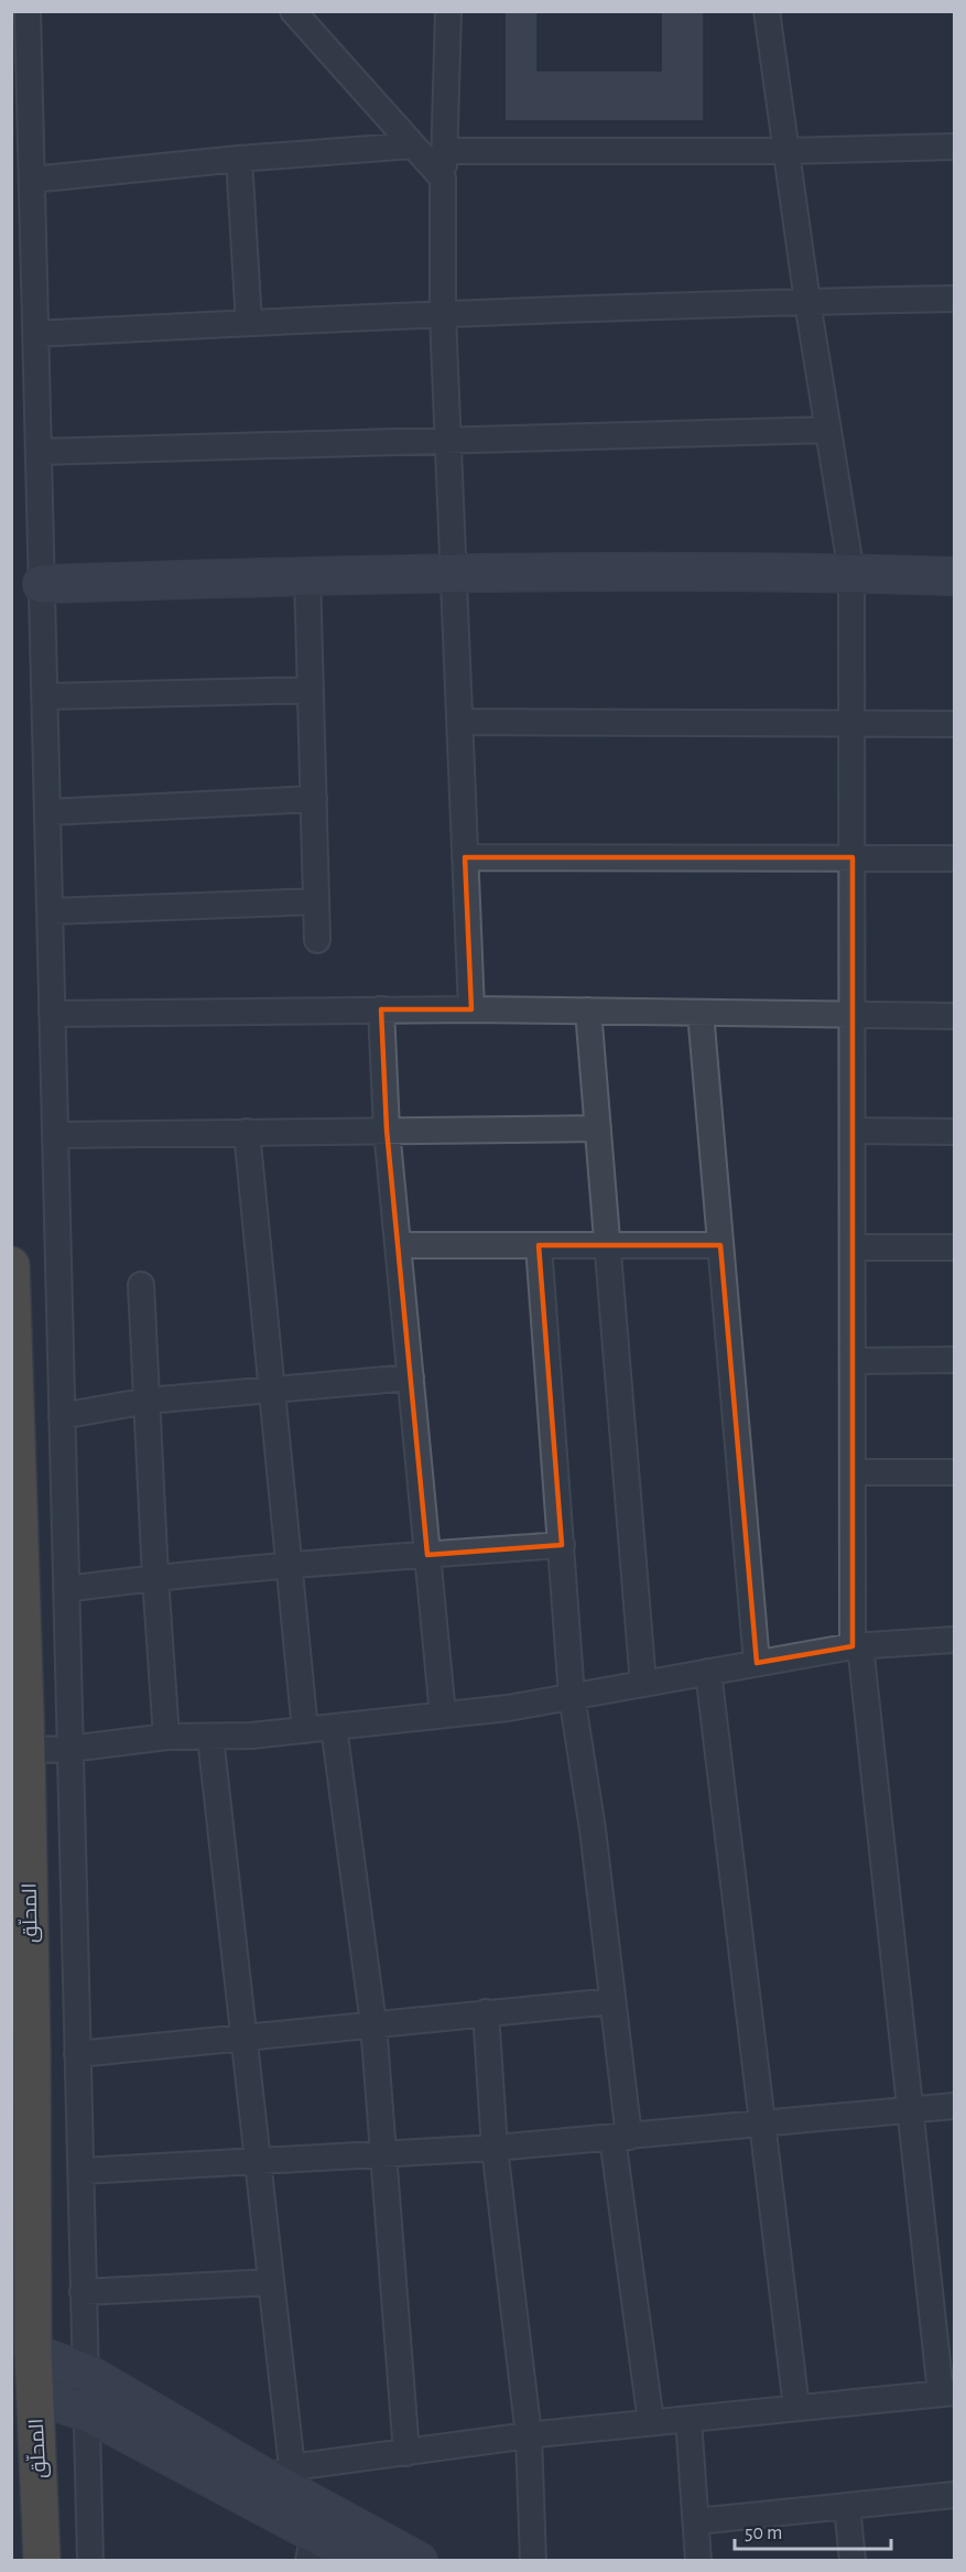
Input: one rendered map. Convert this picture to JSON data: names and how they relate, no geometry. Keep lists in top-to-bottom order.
{
  "streets": {
    "highway": ["المحلّق"]
  },
  "scale_bar": "50 m"
}
